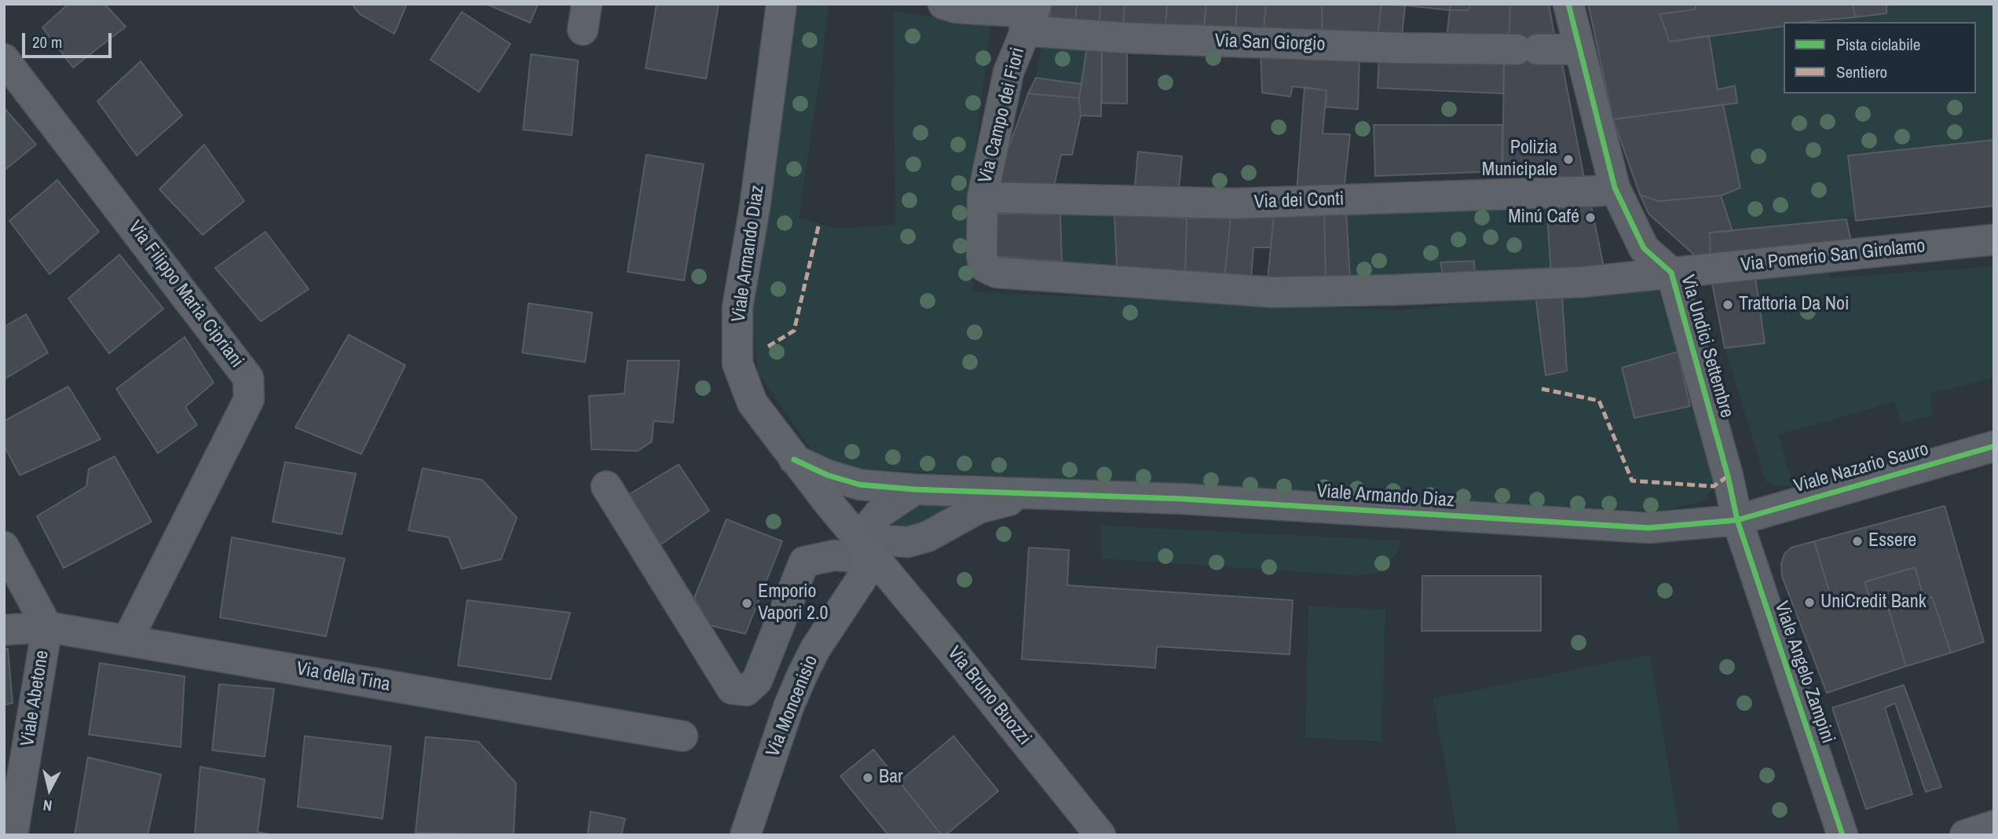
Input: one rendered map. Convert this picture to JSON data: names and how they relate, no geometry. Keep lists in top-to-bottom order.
{
  "streets": {
    "main road": ["Viale Armando Diaz", "Via Bruno Buozzi", "Via Moncenisio"],
    "street": [
      "Via San Giorgio",
      "Via Campo dei Fiori",
      "Via dei Conti",
      "Via Pomerio San Girolamo",
      "Via Filippo Maria Cipriani",
      "Via Undici Settembre",
      "Viale Nazario Sauro",
      "Viale Angelo Zampini",
      "Via della Tina",
      "Viale Abetone"
    ]
  },
  "crossings": [
    ["Via San Giorgio", "Via Campo dei Fiori"],
    ["Via San Giorgio", "Via Undici Settembre"],
    ["Via Campo dei Fiori", "Via dei Conti"],
    ["Via Campo dei Fiori", "Via Pomerio San Girolamo"],
    ["Via Campo dei Fiori", "Via Undici Settembre"],
    ["Via dei Conti", "Via Undici Settembre"],
    ["Viale Armando Diaz", "Via Undici Settembre"],
    ["Viale Armando Diaz", "Viale Nazario Sauro"],
    ["Viale Armando Diaz", "Viale Angelo Zampini"],
    ["Viale Armando Diaz", "Via Bruno Buozzi"],
    ["Viale Armando Diaz", "Via Moncenisio"],
    ["Via Pomerio San Girolamo", "Via Undici Settembre"],
    ["Via Filippo Maria Cipriani", "Via della Tina"],
    ["Via Undici Settembre", "Viale Nazario Sauro"],
    ["Via Undici Settembre", "Viale Angelo Zampini"],
    ["Viale Nazario Sauro", "Viale Angelo Zampini"],
    ["Via della Tina", "Viale Abetone"],
    ["Via Bruno Buozzi", "Via Moncenisio"]
  ],
  "places": [
    "Polizia Municipale",
    "Minú Café",
    "Trattoria Da Noi",
    "Essere",
    "UniCredit Bank",
    "Emporio Vapori 2.0",
    "Bar"
  ],
  "legend": ["Pista ciclabile", "Sentiero"],
  "scale_bar": "20 m",
  "north": "bottom"
}
